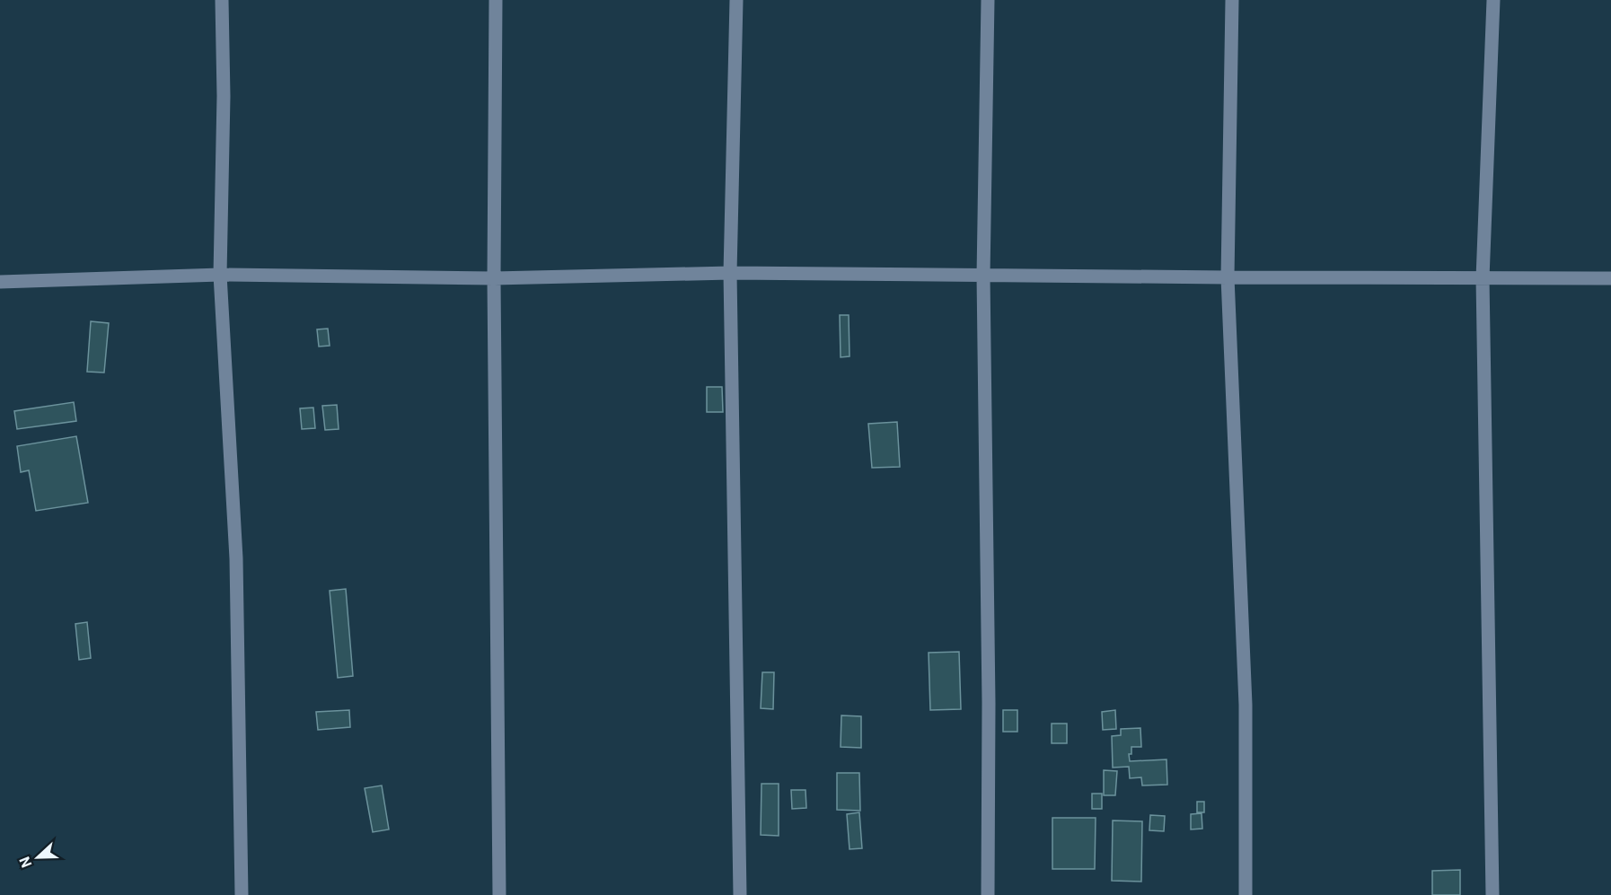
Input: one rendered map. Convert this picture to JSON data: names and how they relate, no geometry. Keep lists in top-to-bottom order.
{
  "north": "left"
}
